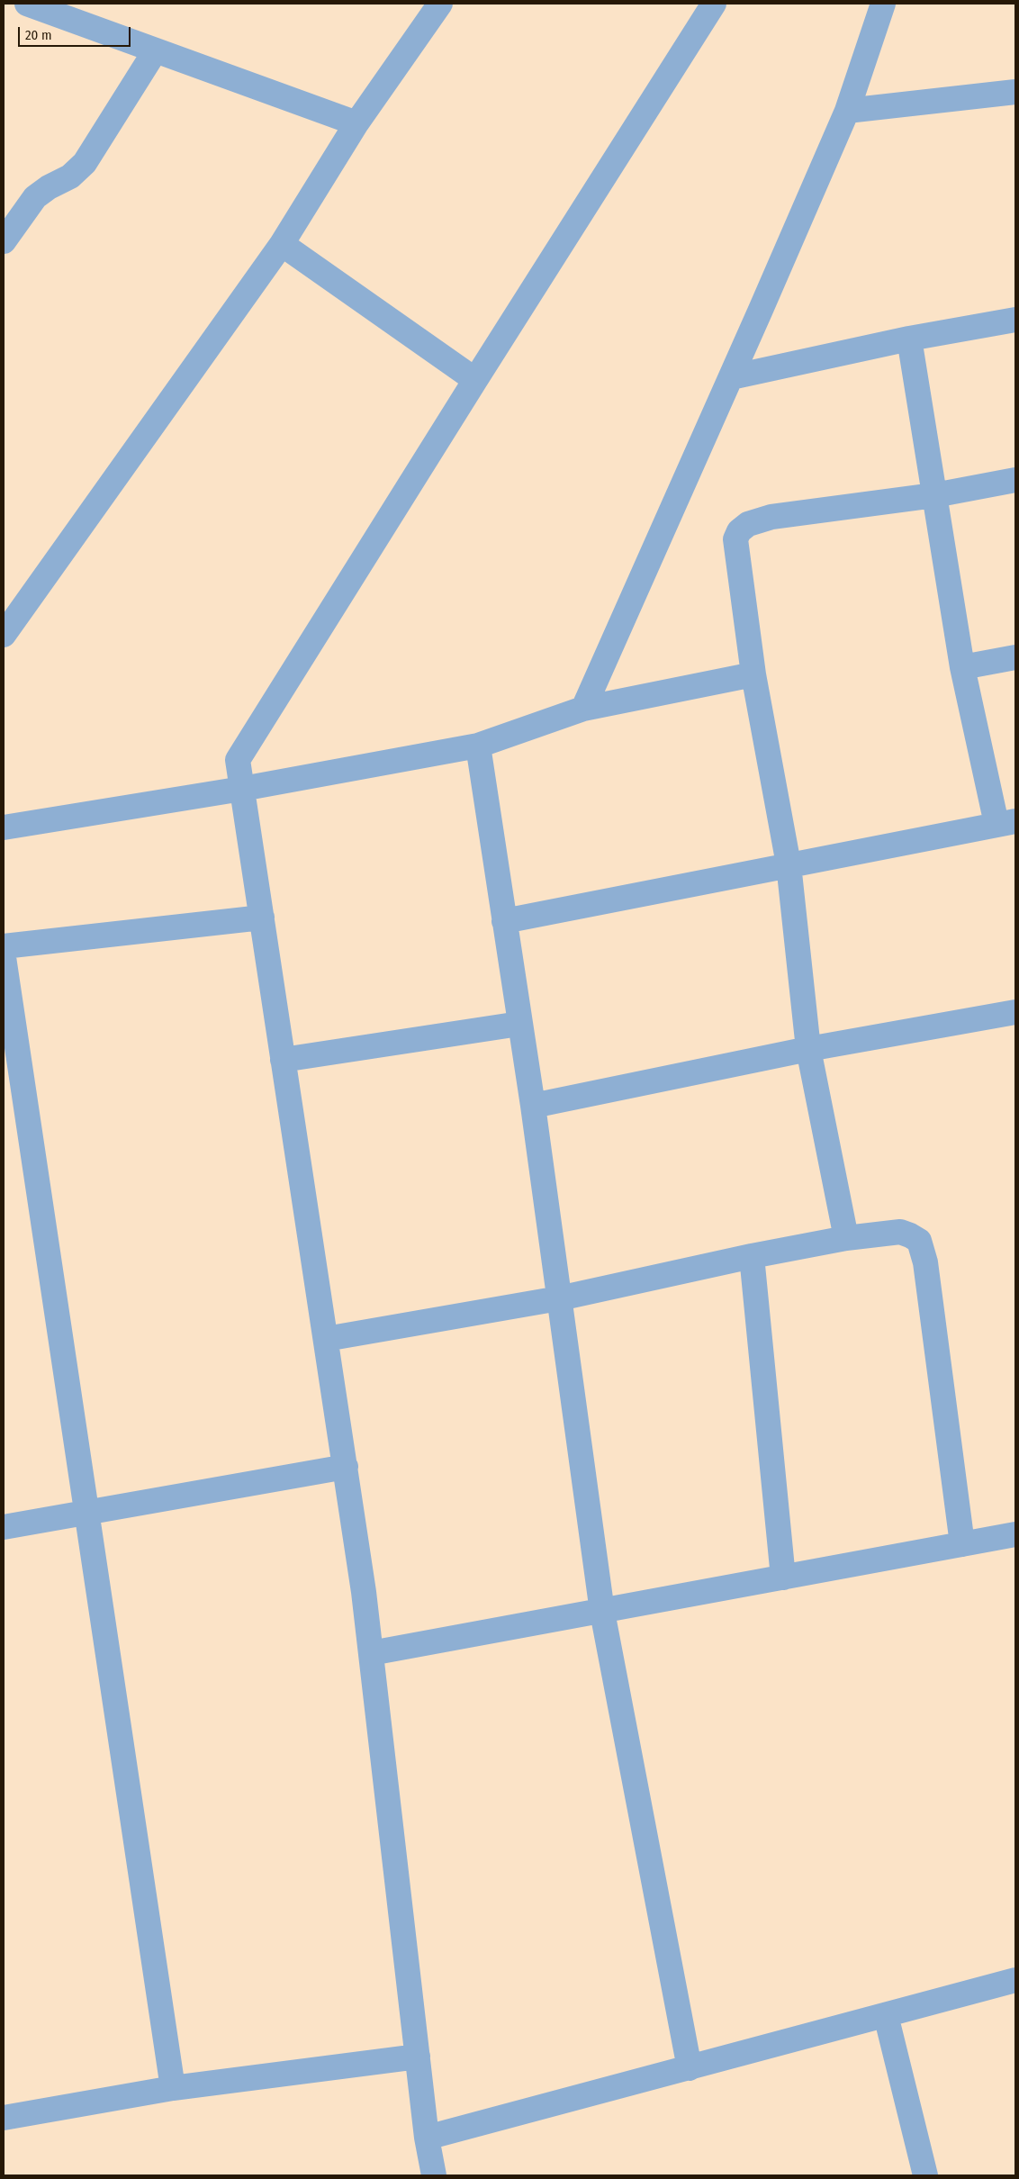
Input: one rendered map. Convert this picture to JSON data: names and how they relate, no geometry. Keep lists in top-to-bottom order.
{
  "scale_bar": "20 m"
}
